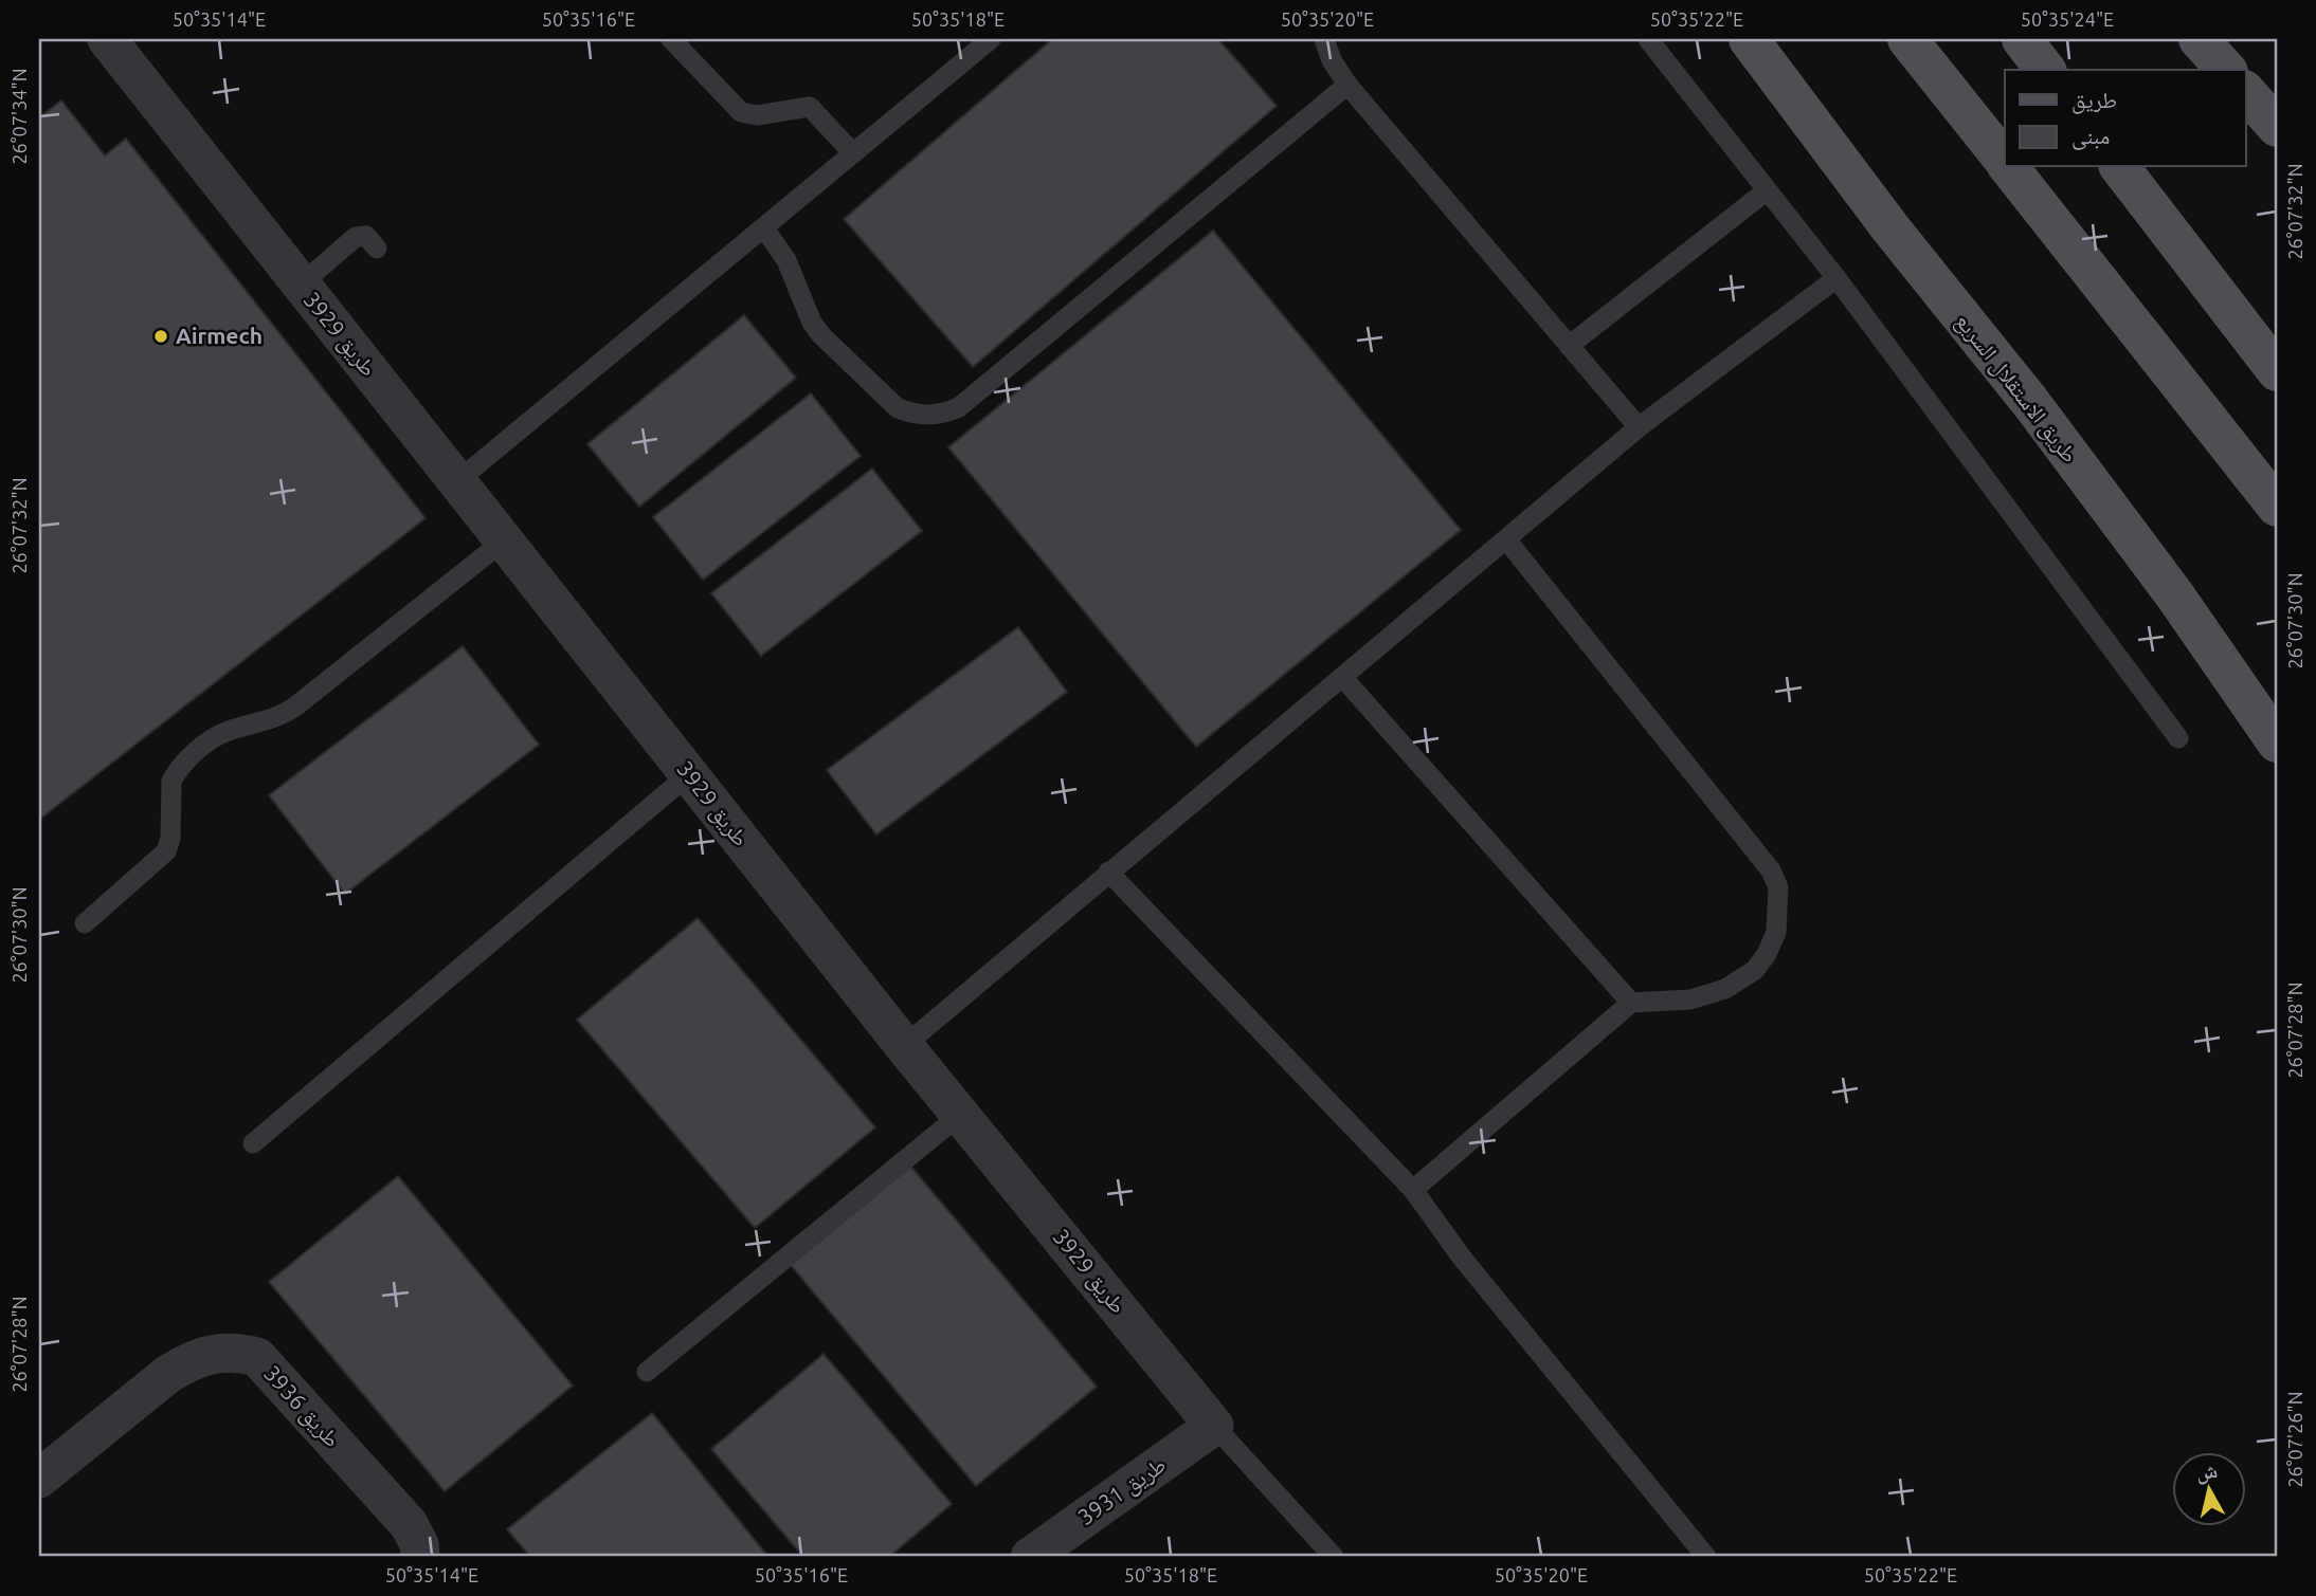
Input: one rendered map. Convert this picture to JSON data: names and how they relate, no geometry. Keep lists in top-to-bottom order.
{
  "streets": {
    "main road": ["طريق الاستقلال السريع"],
    "street": ["طريق 3929", "طريق 3936", "طريق 3931"]
  },
  "crossings": [
    ["طريق 3929", "طريق 3931"]
  ],
  "places": ["Airmech"],
  "legend": ["طريق", "مبنى"],
  "north": "top",
  "coordinates": [
    "50°35'14\"E",
    "50°35'16\"E",
    "50°35'18\"E",
    "50°35'20\"E",
    "50°35'22\"E",
    "50°35'24\"E",
    "26°07'34\"N",
    "26°07'32\"N",
    "26°07'30\"N",
    "26°07'28\"N",
    "26°07'26\"N"
  ]
}
